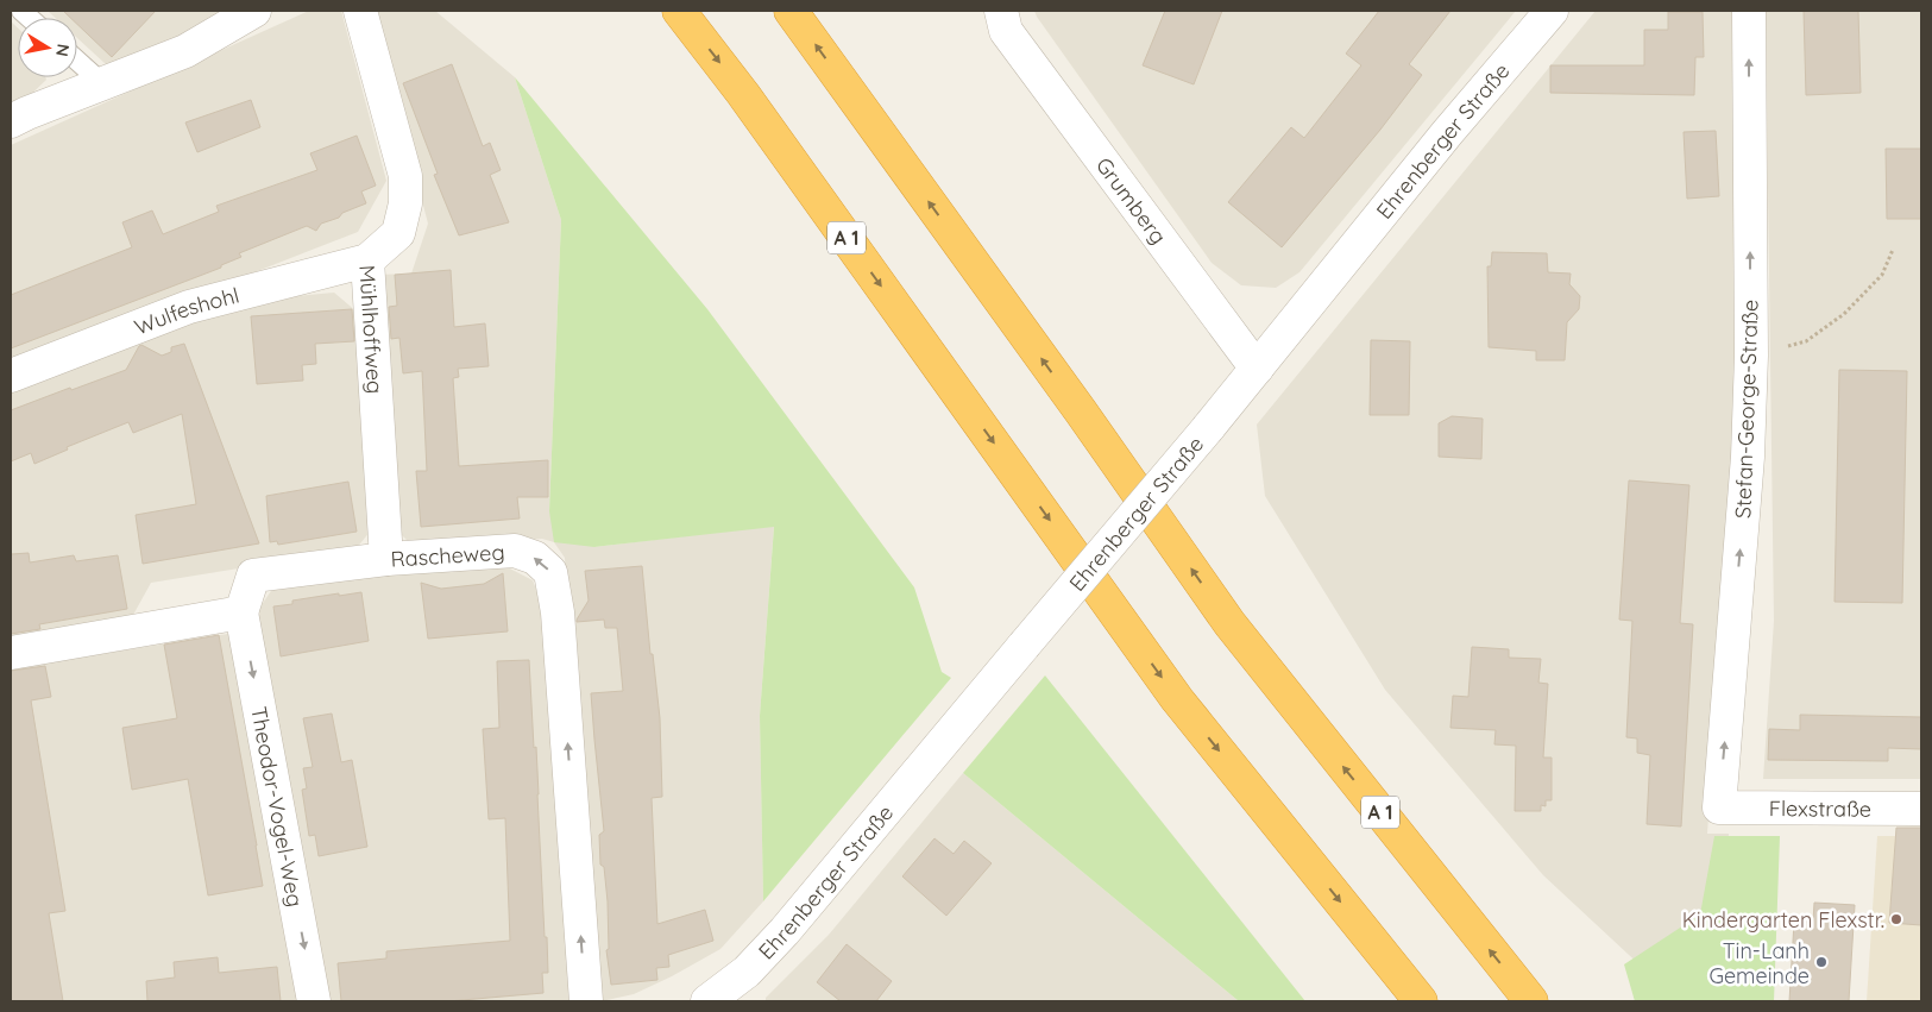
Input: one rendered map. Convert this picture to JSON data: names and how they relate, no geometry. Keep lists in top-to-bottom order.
{
  "streets": {
    "highway": ["A 1"],
    "street": [
      "Ehrenberger Straße",
      "Grumberg",
      "Wulfeshohl",
      "Mühlhoffweg",
      "Stefan-George-Straße",
      "Rascheweg",
      "Theodor-Vogel-Weg",
      "Flexstraße"
    ]
  },
  "crossings": [
    ["Ehrenberger Straße", "Grumberg"],
    ["Wulfeshohl", "Mühlhoffweg"],
    ["Mühlhoffweg", "Rascheweg"],
    ["Stefan-George-Straße", "Flexstraße"],
    ["Rascheweg", "Theodor-Vogel-Weg"]
  ],
  "one_way": ["Stefan-George-Straße", "Rascheweg", "Theodor-Vogel-Weg"],
  "places": ["Kindergarten Flexstr.", "Tin-Lanh Gemeinde"],
  "north": "right"
}
